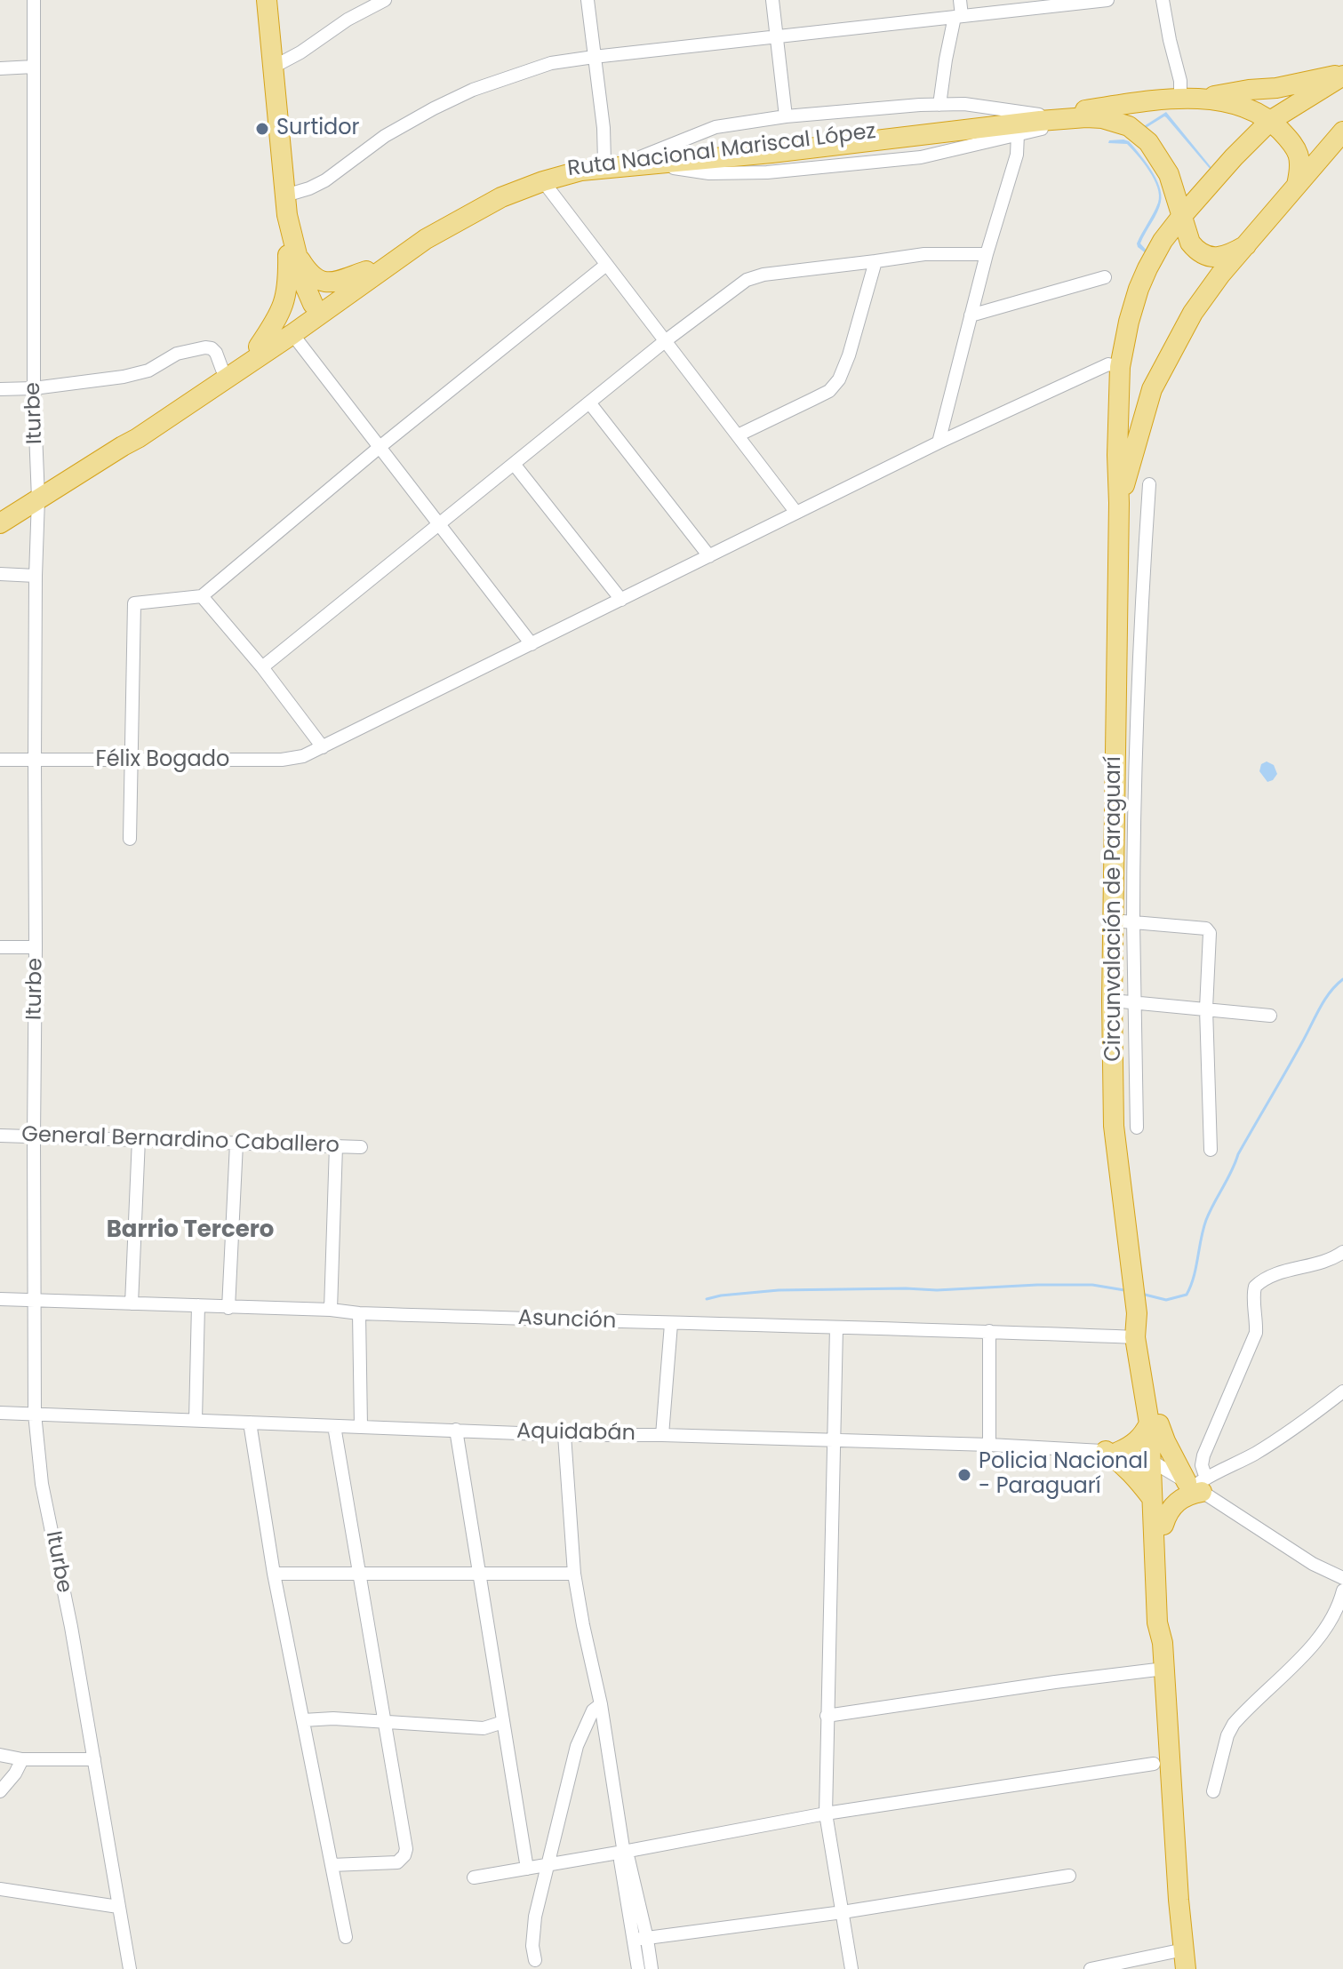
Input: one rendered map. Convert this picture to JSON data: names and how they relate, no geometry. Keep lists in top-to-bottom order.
{
  "streets": {
    "highway": ["Ruta Nacional Mariscal López", "Circunvalación de Paraguarí"],
    "street": [
      "Iturbe",
      "Félix Bogado",
      "General Bernardino Caballero",
      "Asunción",
      "Aquidabán"
    ]
  },
  "crossings": [
    ["Ruta Nacional Mariscal López", "Iturbe"],
    ["Ruta Nacional Mariscal López", "Circunvalación de Paraguarí"],
    ["Iturbe", "Félix Bogado"],
    ["Iturbe", "General Bernardino Caballero"],
    ["Iturbe", "Asunción"],
    ["Iturbe", "Aquidabán"],
    ["Félix Bogado", "Circunvalación de Paraguarí"],
    ["Circunvalación de Paraguarí", "Asunción"],
    ["Circunvalación de Paraguarí", "Aquidabán"]
  ],
  "districts": ["Barrio Tercero"],
  "places": ["Surtidor", "Policia Nacional - Paraguarí"]
}
